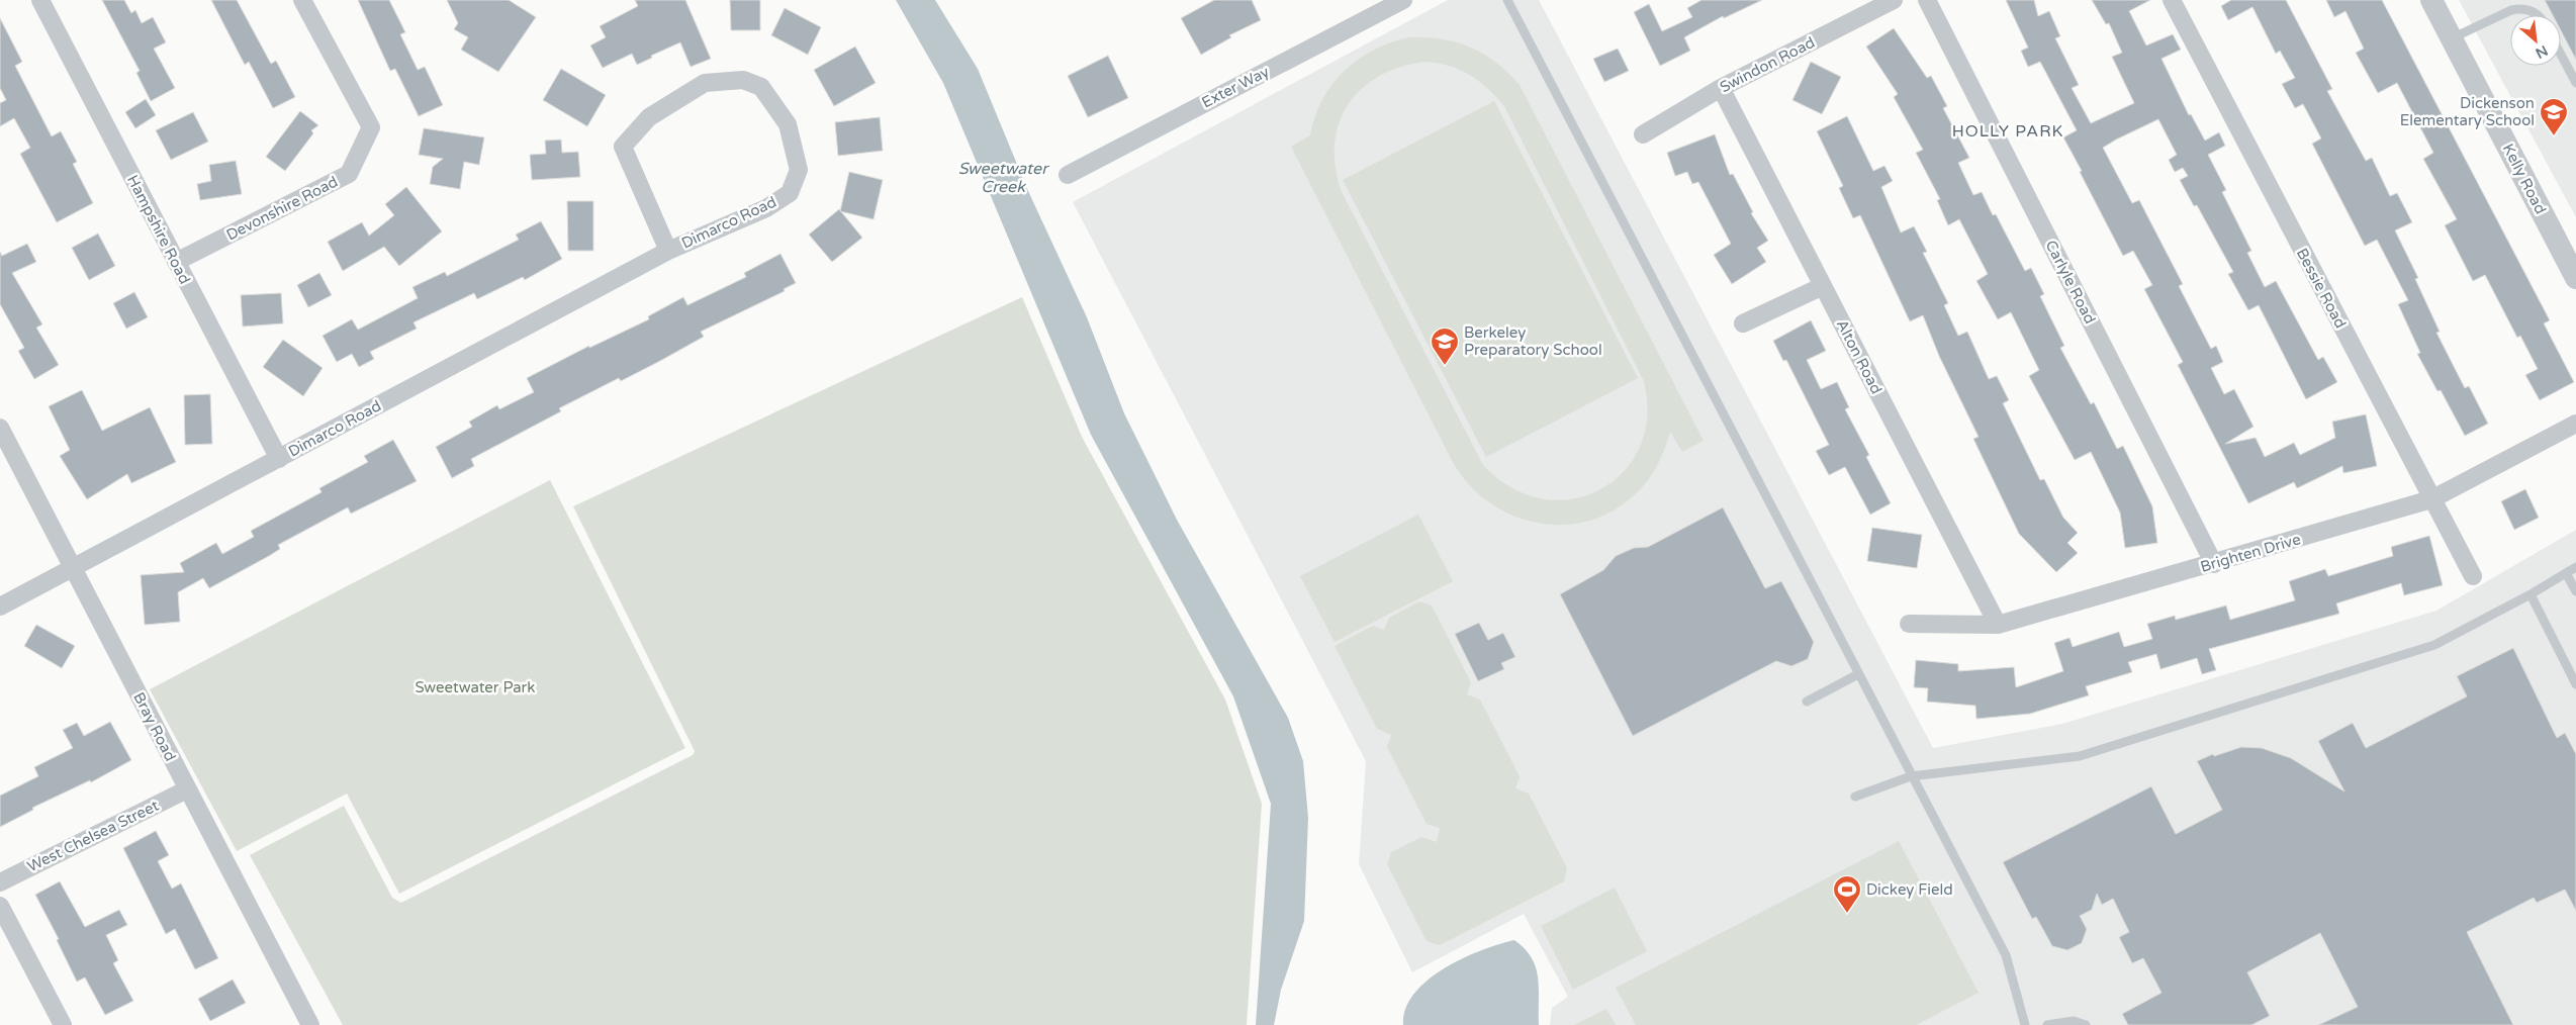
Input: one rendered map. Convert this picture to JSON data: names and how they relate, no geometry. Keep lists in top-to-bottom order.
{
  "streets": {
    "street": [
      "Swindon Road",
      "Exter Way",
      "Kelly Road",
      "Devonshire Road",
      "Dimarco Road",
      "Hampshire Road",
      "Carlyle Road",
      "Bessie Road",
      "Alton Road",
      "Brighten Drive",
      "Bray Road",
      "West Chelsea Street"
    ]
  },
  "crossings": [
    ["Swindon Road", "Alton Road"],
    ["Devonshire Road", "Hampshire Road"],
    ["Dimarco Road", "Hampshire Road"],
    ["Dimarco Road", "Bray Road"],
    ["Carlyle Road", "Brighten Drive"],
    ["Bessie Road", "Brighten Drive"],
    ["Alton Road", "Brighten Drive"],
    ["Bray Road", "West Chelsea Street"]
  ],
  "districts": ["HOLLY PARK"],
  "water": ["Sweetwater Creek"],
  "parks": ["Sweetwater Park"],
  "places": {
    "school or university": ["Dickenson Elementary School", "Berkeley Preparatory School"],
    "sports": ["Dickey Field"]
  },
  "north": "bottom right"
}
